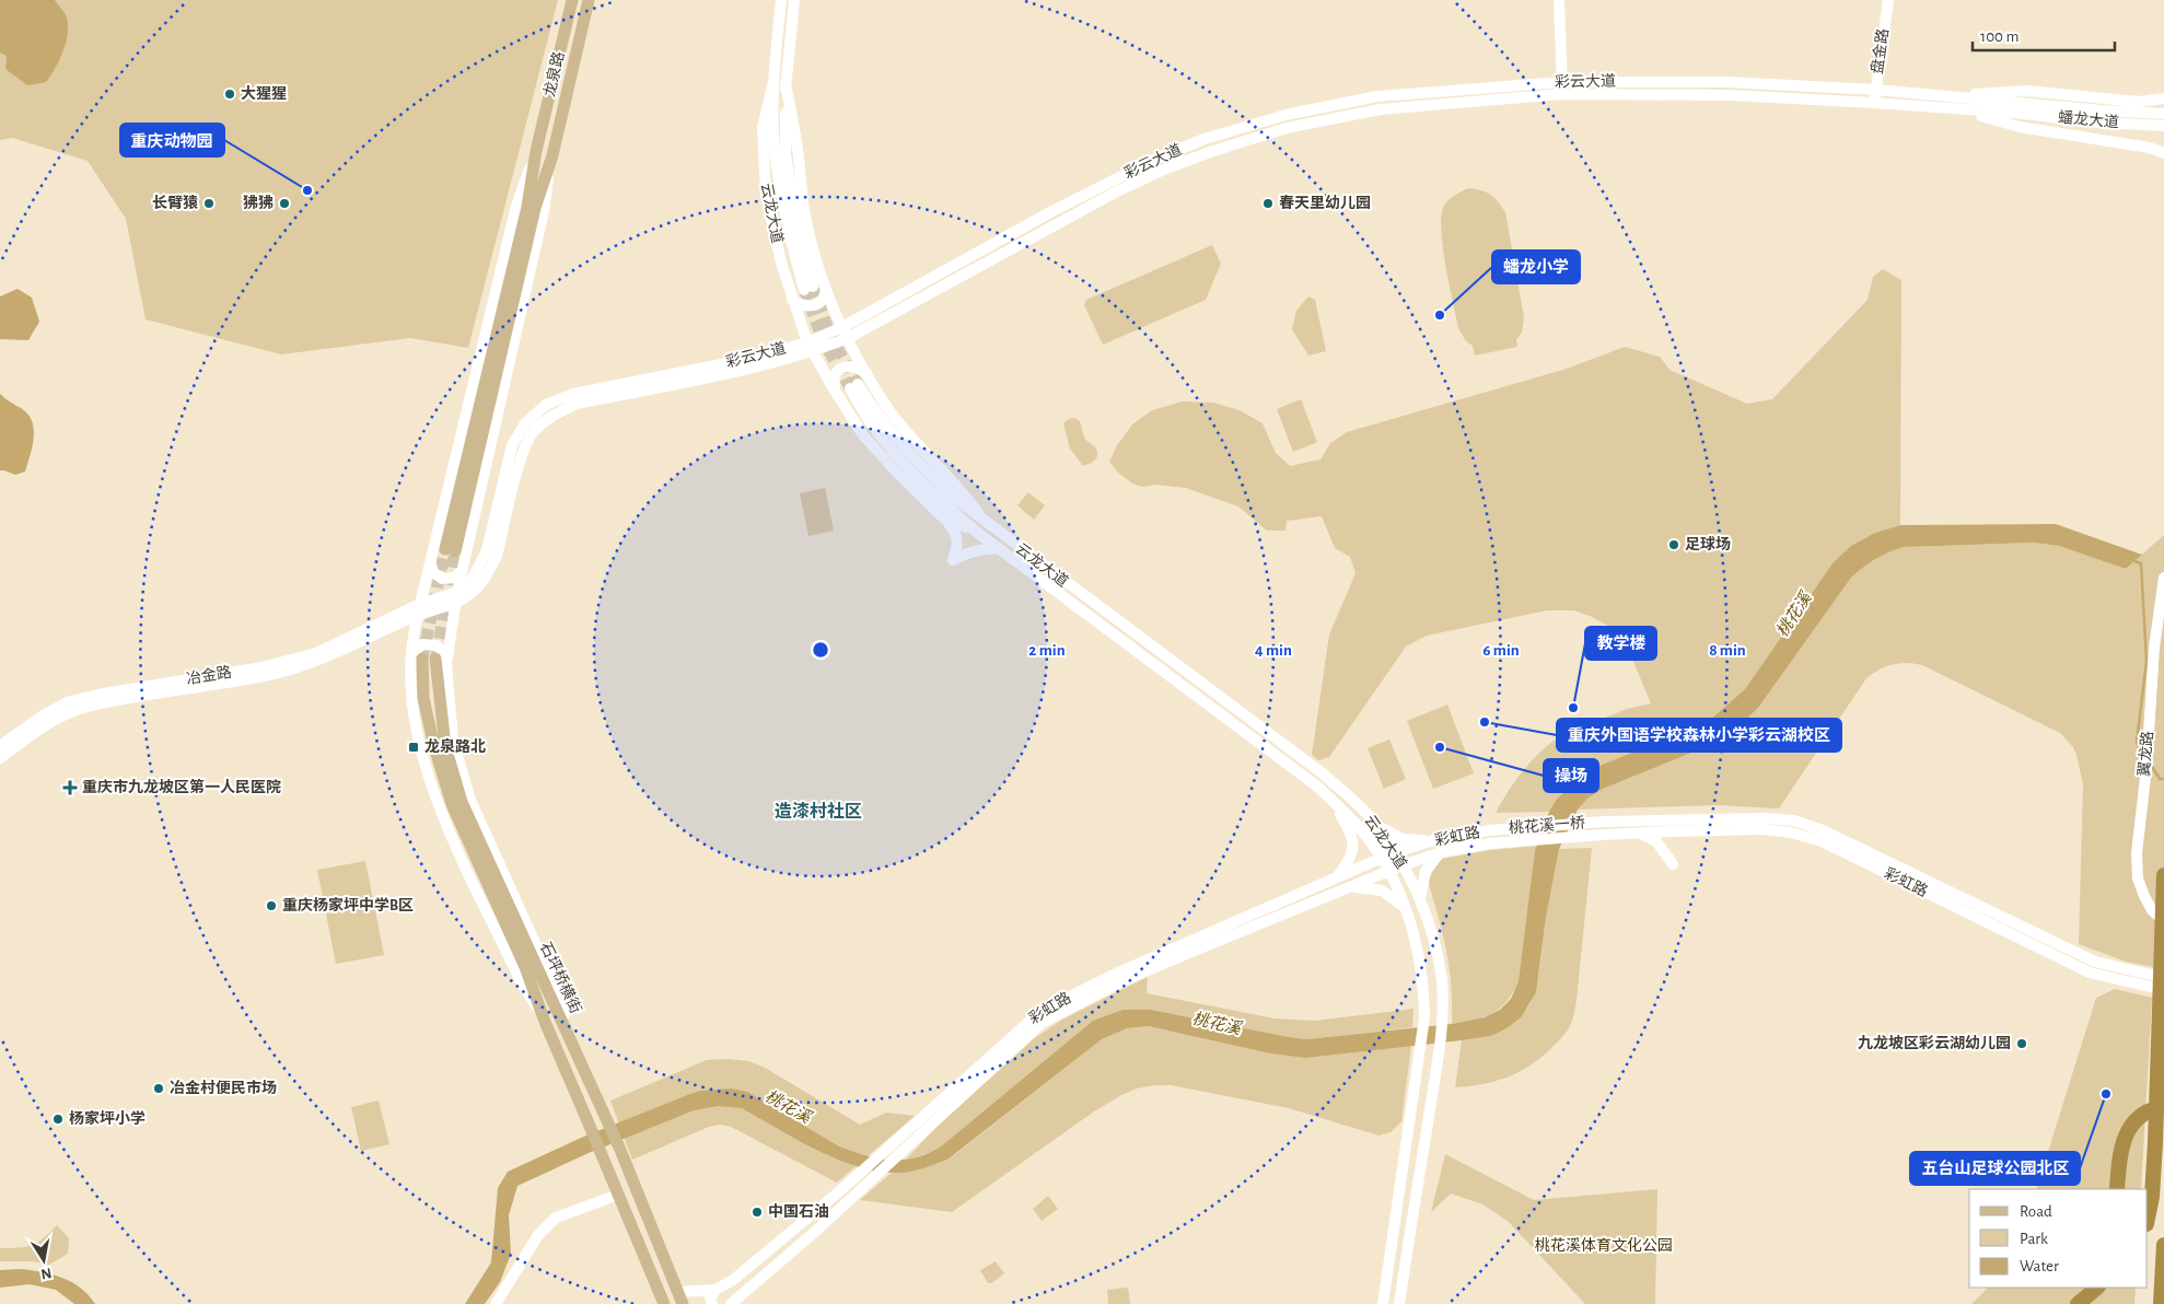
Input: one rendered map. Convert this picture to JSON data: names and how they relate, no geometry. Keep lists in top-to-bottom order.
{
  "streets": {
    "main road": [
      "盘金路",
      "龙泉路",
      "彩云大道",
      "蟠龙大道",
      "云龙大道",
      "冶金路",
      "翼龙路",
      "桃花溪一桥",
      "彩虹路",
      "石坪桥横街"
    ]
  },
  "crossings": [
    ["盘金路", "彩云大道"],
    ["彩云大道", "蟠龙大道"],
    ["彩云大道", "云龙大道"],
    ["彩云大道", "冶金路"],
    ["云龙大道", "彩虹路"],
    ["桃花溪一桥", "彩虹路"],
    ["彩虹路", "石坪桥横街"]
  ],
  "districts": ["造漆村社区"],
  "water": ["桃花溪"],
  "parks": ["桃花溪体育文化公园"],
  "places": {
    "other": [
      "大猩猩",
      "重庆动物园",
      "长臂猿",
      "狒狒",
      "春天里幼儿园",
      "蟠龙小学",
      "足球场",
      "教学楼",
      "重庆外国语学校森林小学彩云湖校区",
      "操场",
      "重庆杨家坪中学B区",
      "九龙坡区彩云湖幼儿园",
      "冶金村便民市场",
      "五台山足球公园北区",
      "杨家坪小学",
      "中国石油"
    ],
    "transit": ["龙泉路北"],
    "health": ["重庆市九龙坡区第一人民医院"]
  },
  "legend": ["Road", "Park", "Water"],
  "scale_bar": "100 m",
  "north": "bottom",
  "rings": [
    "2 min",
    "4 min",
    "6 min",
    "8 min"
  ]
}
